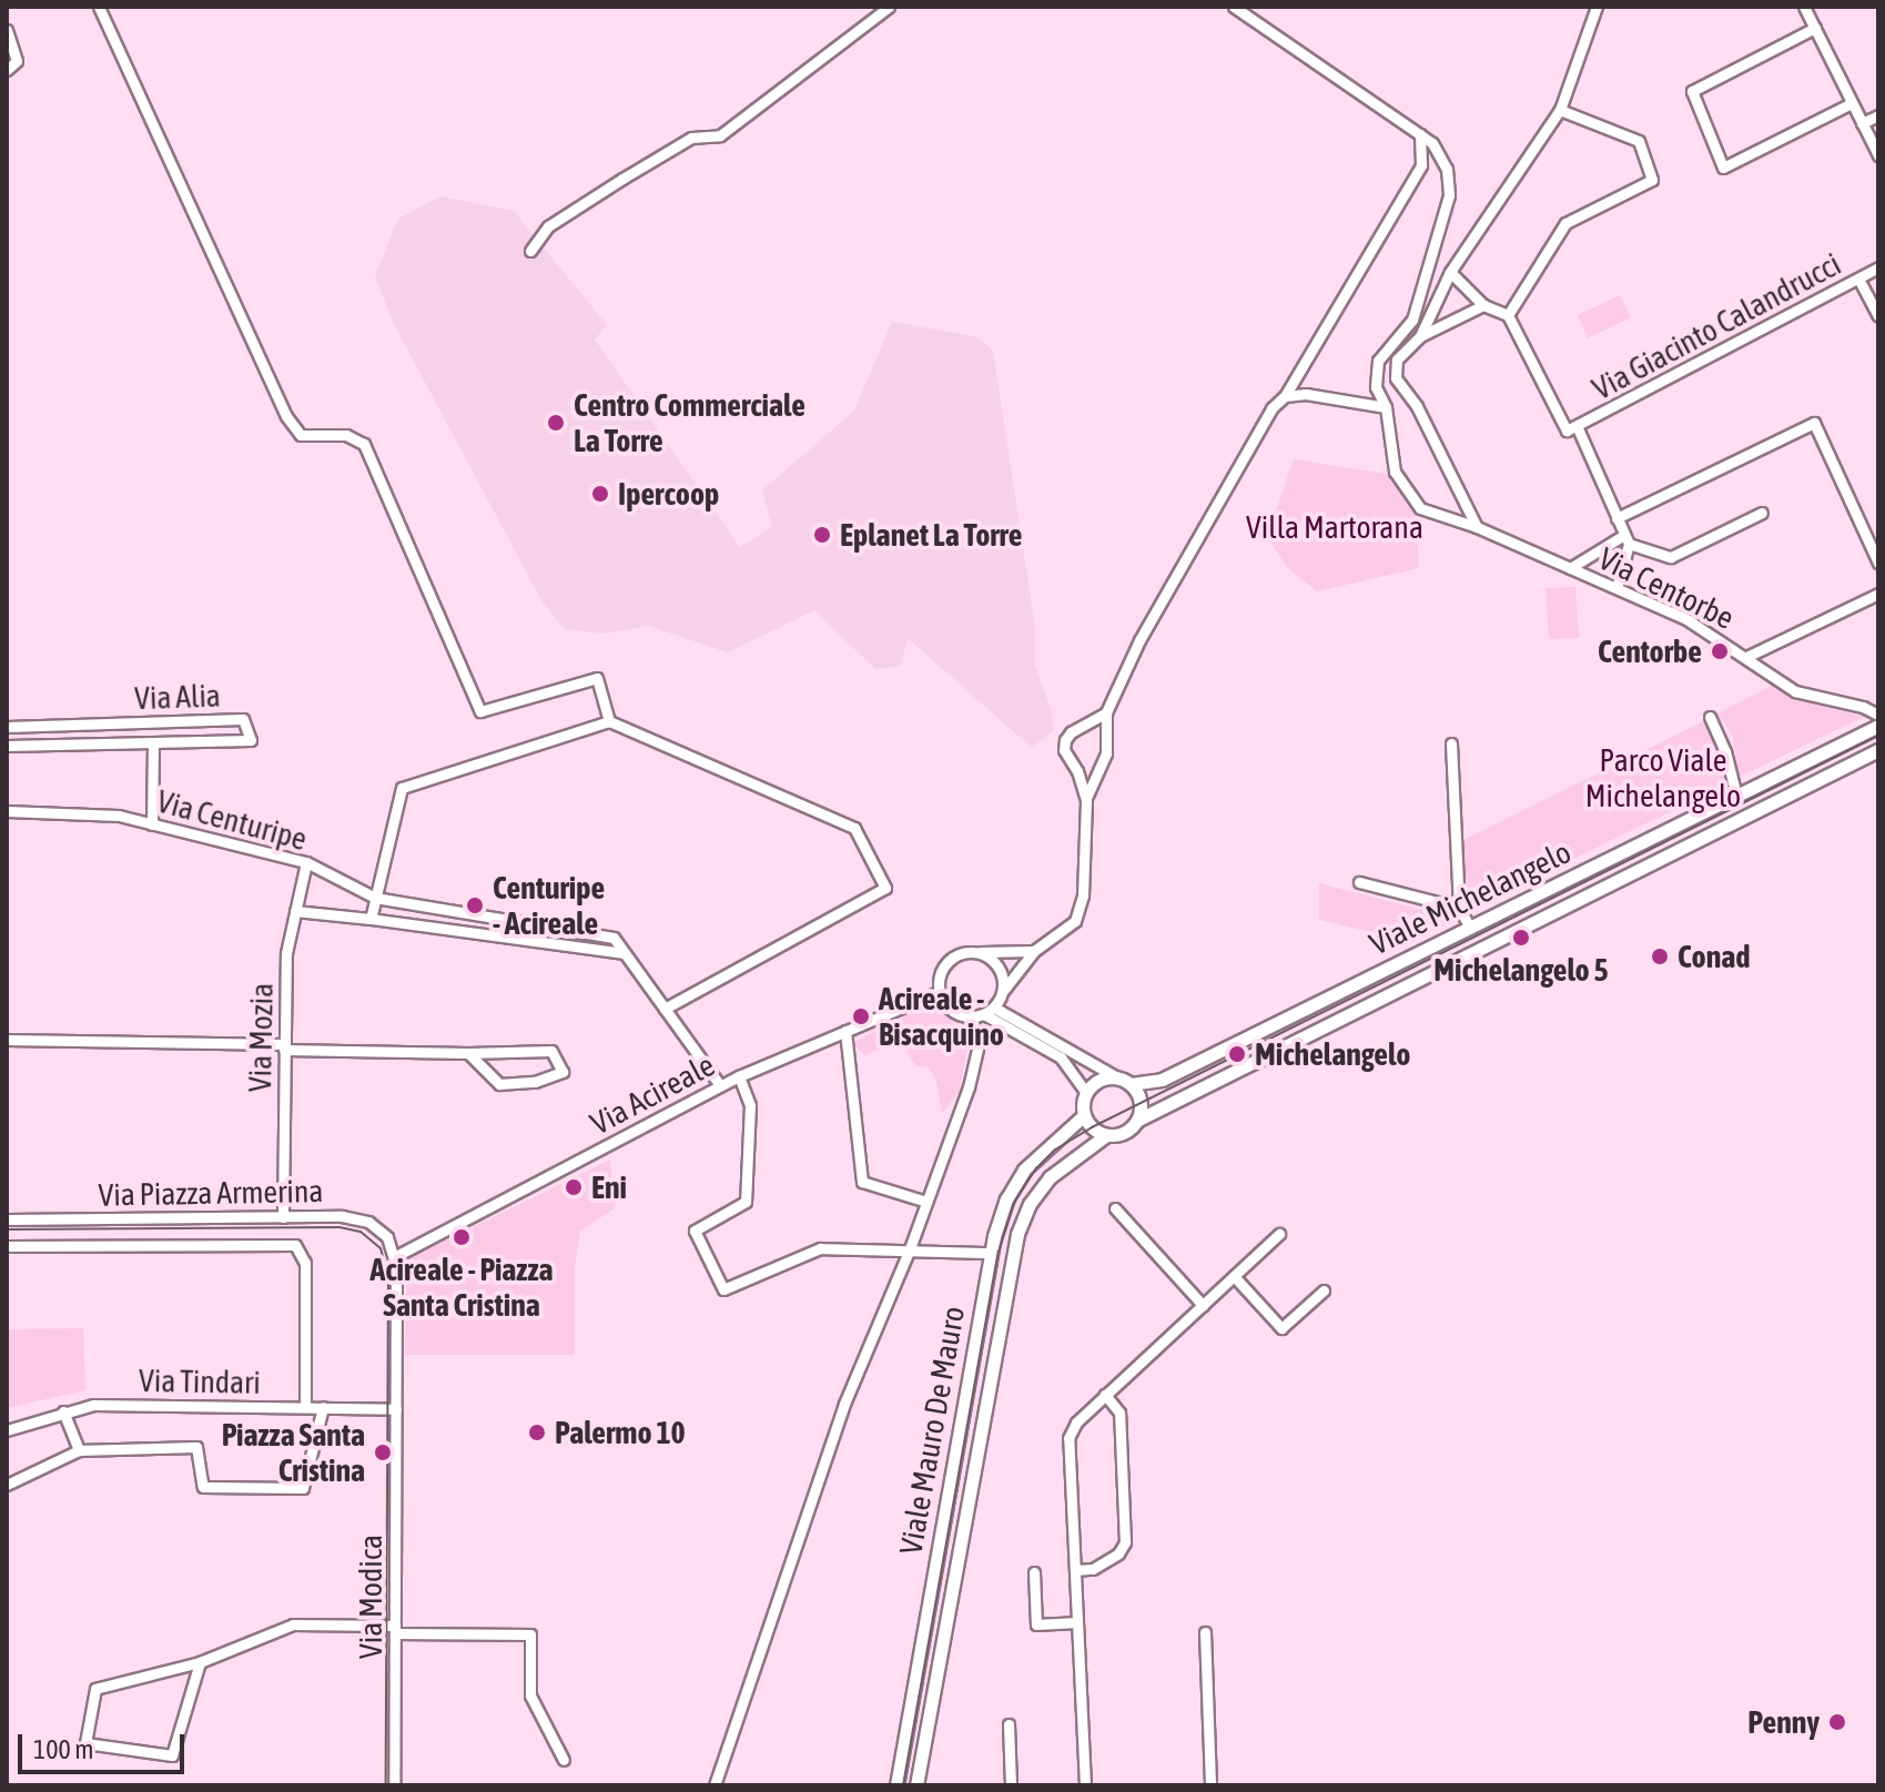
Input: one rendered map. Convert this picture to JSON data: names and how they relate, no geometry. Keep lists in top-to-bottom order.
{
  "streets": {
    "street": [
      "Via Giacinto Calandrucci",
      "Via Centorbe",
      "Via Alia",
      "Via Centuripe",
      "Viale Michelangelo",
      "Via Mozia",
      "Via Acireale",
      "Via Piazza Armerina",
      "Via Tindari",
      "Viale Mauro De Mauro",
      "Via Modica"
    ]
  },
  "crossings": [
    ["Via Centuripe", "Via Mozia"],
    ["Viale Michelangelo", "Viale Mauro De Mauro"],
    ["Via Mozia", "Via Piazza Armerina"],
    ["Via Acireale", "Via Piazza Armerina"],
    ["Via Piazza Armerina", "Via Tindari"],
    ["Via Tindari", "Via Modica"]
  ],
  "parks": ["Villa Martorana", "Parco Viale Michelangelo"],
  "places": [
    "Centro Commerciale La Torre",
    "Ipercoop",
    "Eplanet La Torre",
    "Centorbe",
    "Centuripe - Acireale",
    "Michelangelo 5",
    "Conad",
    "Acireale - Bisacquino",
    "Michelangelo",
    "Eni",
    "Acireale - Piazza Santa Cristina",
    "Palermo 10",
    "Piazza Santa Cristina",
    "Penny"
  ],
  "scale_bar": "100 m"
}
